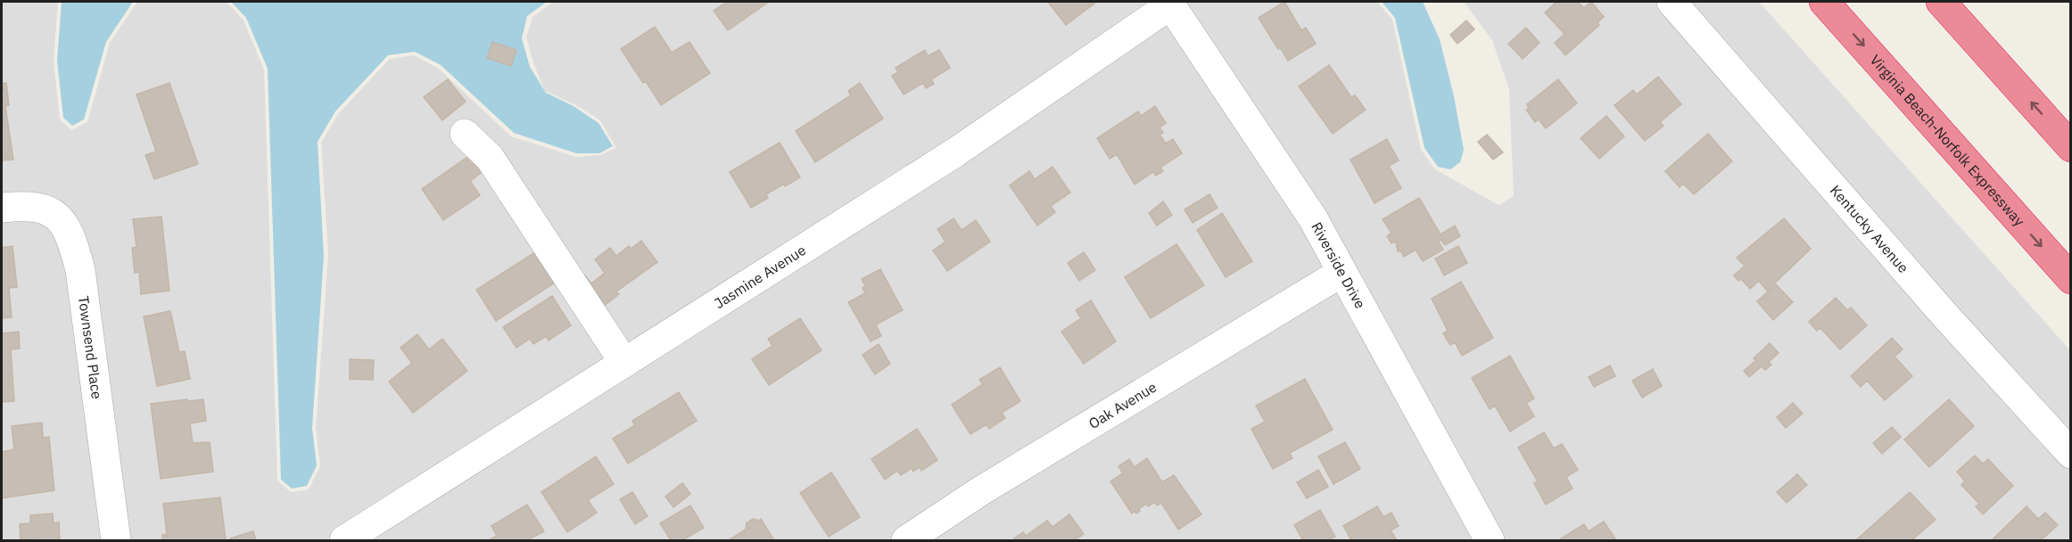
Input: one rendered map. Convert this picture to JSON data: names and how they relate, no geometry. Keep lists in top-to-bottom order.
{
  "streets": {
    "highway": ["Virginia Beach-Norfolk Expressway"],
    "street": [
      "Kentucky Avenue",
      "Riverside Drive",
      "Jasmine Avenue",
      "Townsend Place",
      "Oak Avenue"
    ]
  },
  "crossings": [
    ["Riverside Drive", "Jasmine Avenue"],
    ["Riverside Drive", "Oak Avenue"]
  ]
}
